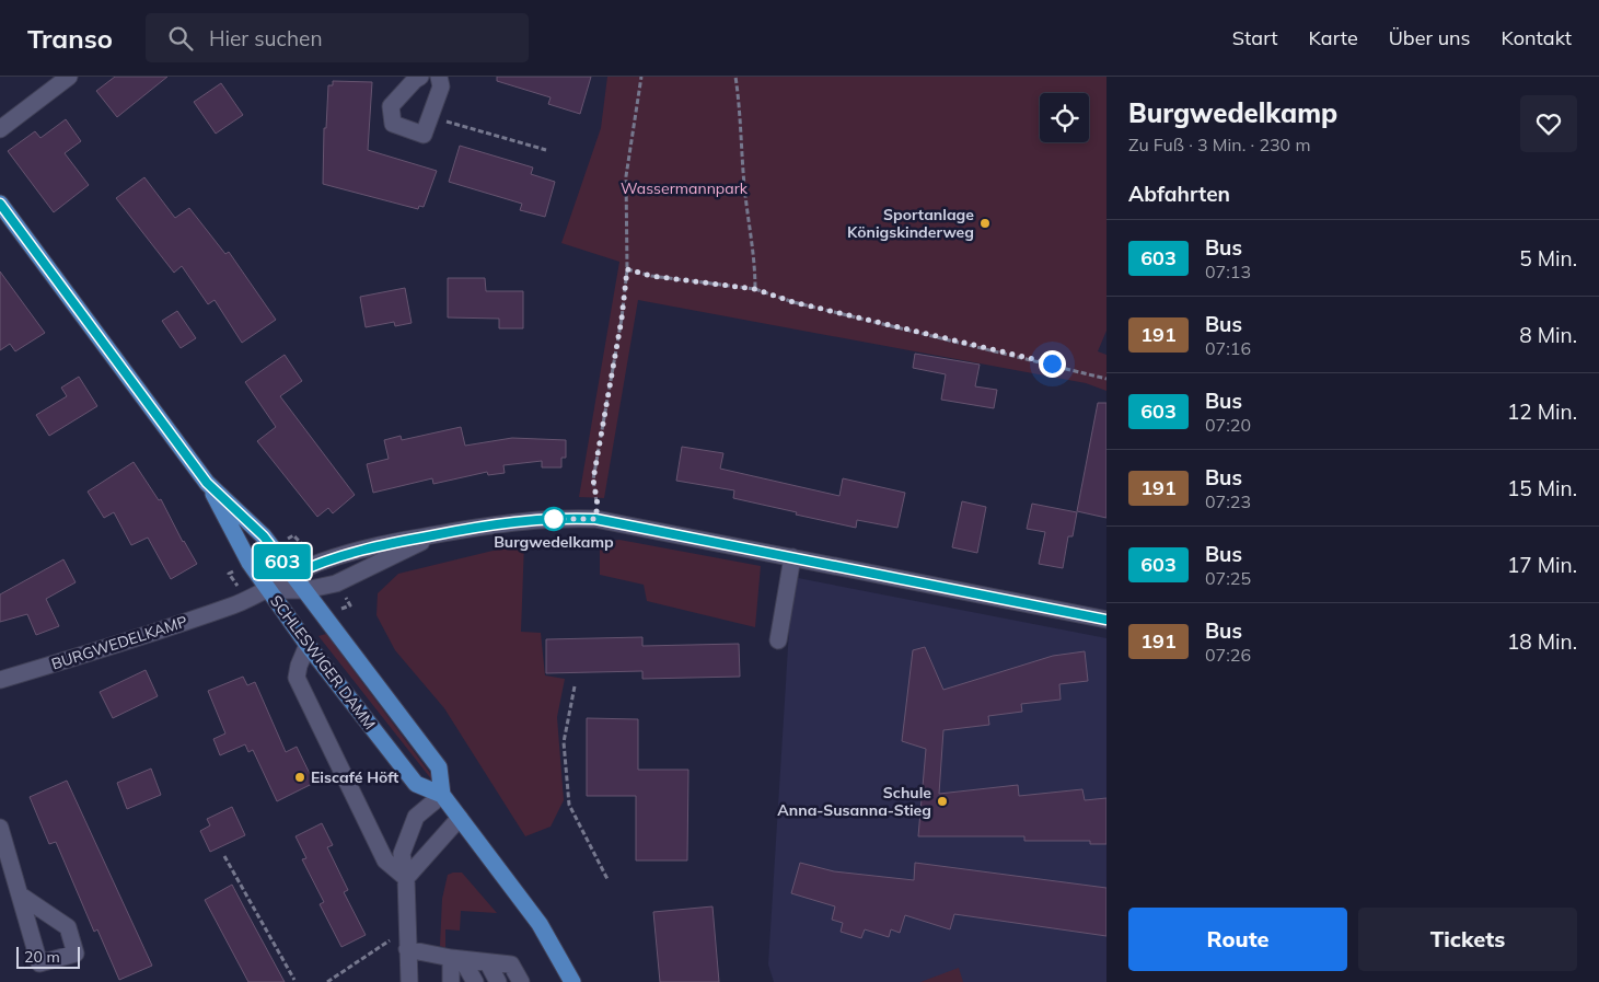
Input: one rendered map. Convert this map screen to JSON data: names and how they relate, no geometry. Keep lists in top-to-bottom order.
{
  "streets": {
    "main road": ["SCHLESWIGER DAMM"],
    "street": ["BURGWEDELKAMP"]
  },
  "crossings": [
    ["BURGWEDELKAMP", "SCHLESWIGER DAMM"]
  ],
  "parks": ["Wassermannpark"],
  "places": [
    "Sportanlage Königskinderweg",
    "Burgwedelkamp",
    "Eiscafé Höft",
    "Schule Anna-Susanna-Stieg"
  ],
  "lines": ["bus line 603"],
  "scale_bar": "20 m",
  "page": {
    "header": "Transo",
    "search": "Hier suchen",
    "nav": [
      "Start",
      "Karte",
      "Über uns",
      "Kontakt"
    ],
    "on_map": "603",
    "heading": [
      ["Burgwedelkamp", "Zu Fuß · 3 Min. · 230 m"],
      "Abfahrten"
    ],
    "list": [
      {
        "mark": "603",
        "name": "Bus",
        "note": "07:13",
        "value": "5 Min."
      },
      {
        "mark": "191",
        "name": "Bus",
        "note": "07:16",
        "value": "8 Min."
      },
      {
        "mark": "603",
        "name": "Bus",
        "note": "07:20",
        "value": "12 Min."
      },
      {
        "mark": "191",
        "name": "Bus",
        "note": "07:23",
        "value": "15 Min."
      },
      {
        "mark": "603",
        "name": "Bus",
        "note": "07:25",
        "value": "17 Min."
      },
      {
        "mark": "191",
        "name": "Bus",
        "note": "07:26",
        "value": "18 Min."
      }
    ],
    "buttons": ["Route", "Tickets"],
    "scale": "20 m"
  }
}
